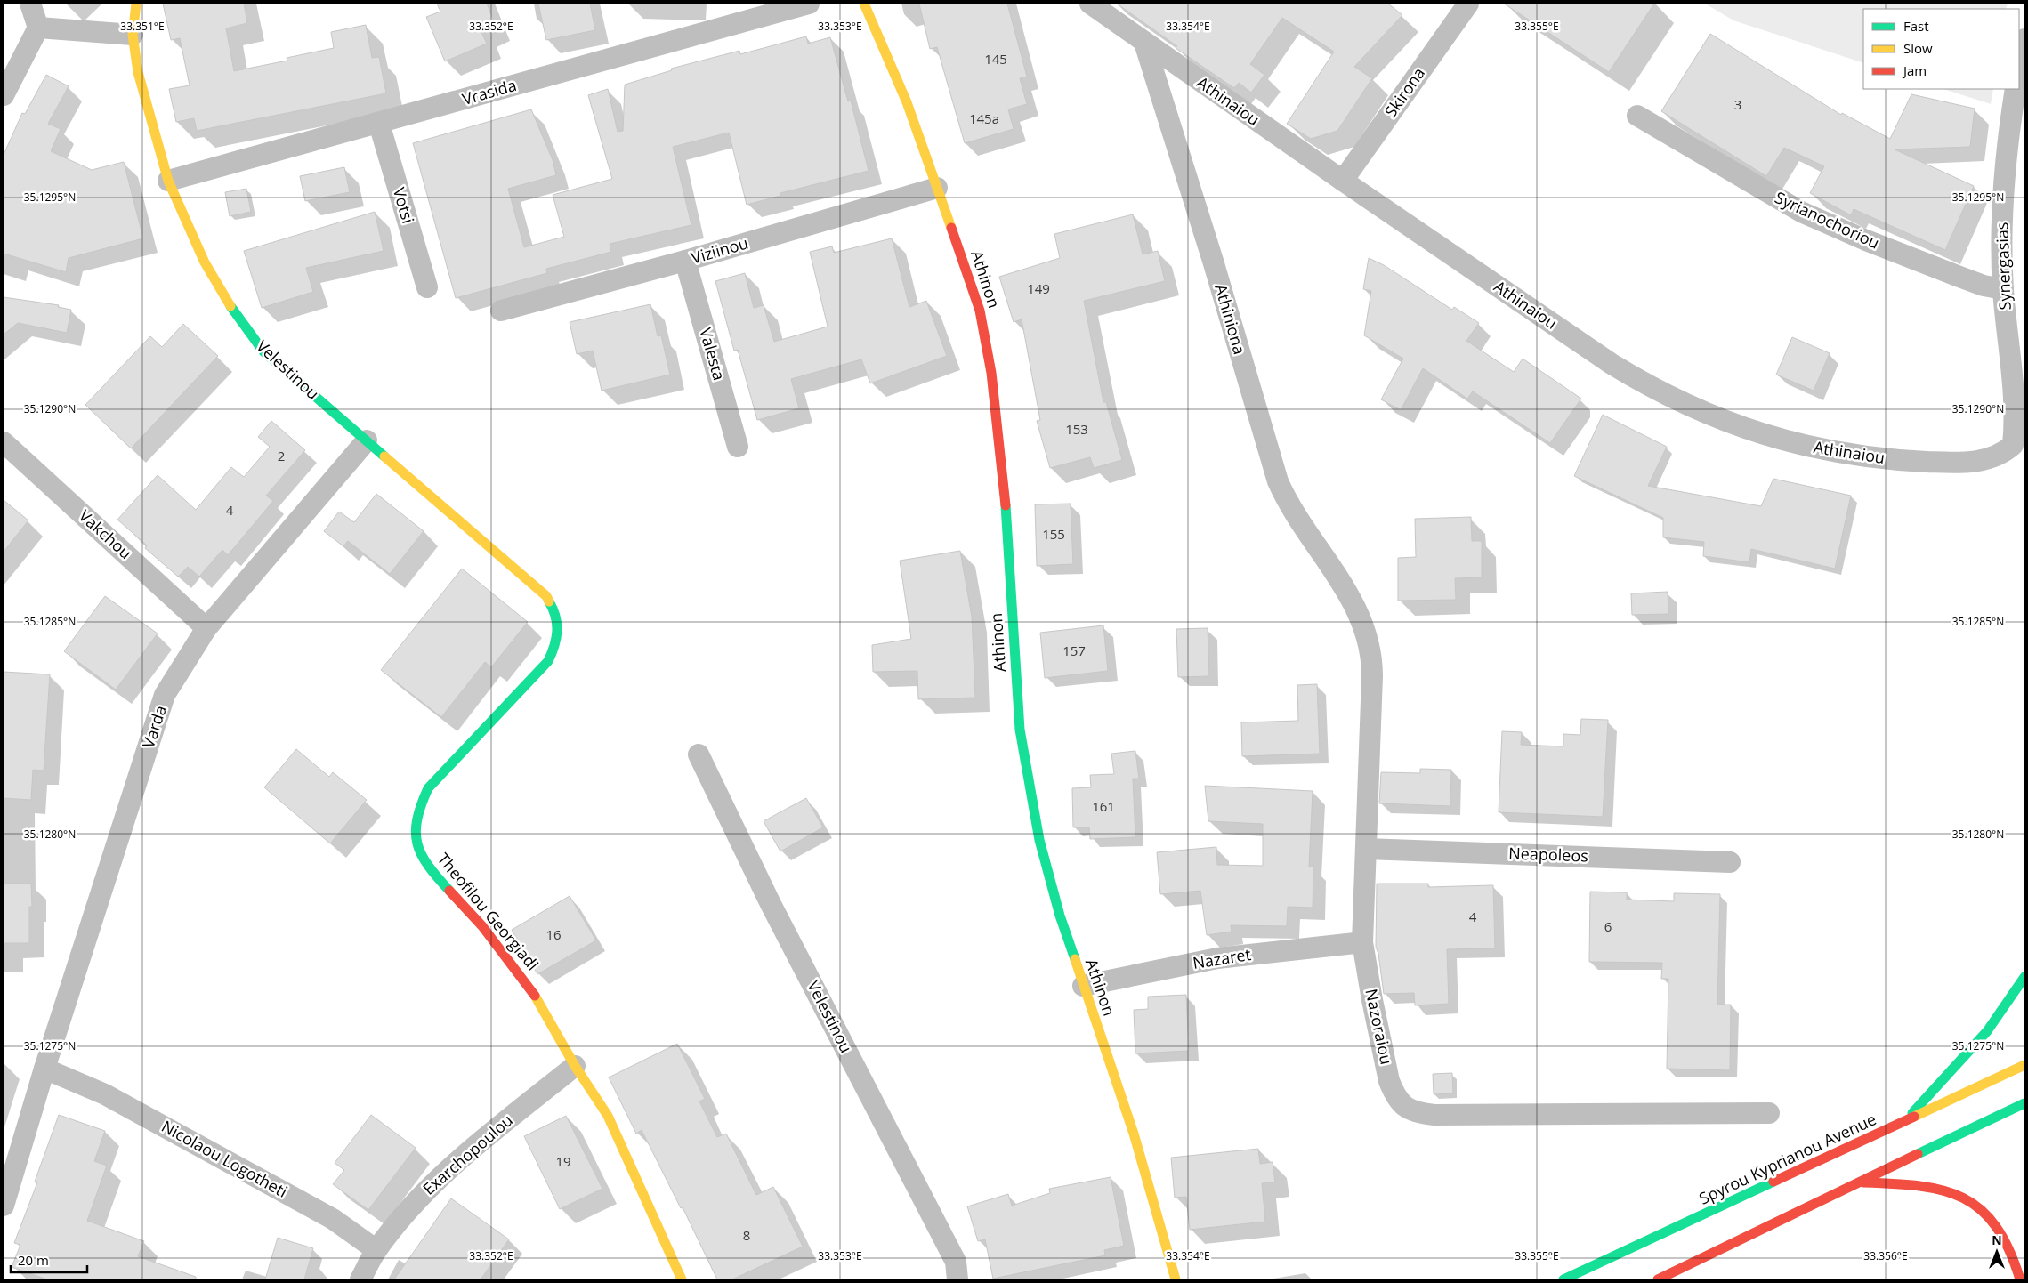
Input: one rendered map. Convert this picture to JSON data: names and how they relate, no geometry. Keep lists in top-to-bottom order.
{
  "streets": {
    "street": [
      "Vrasida",
      "Skirona",
      "Athinaiou",
      "Votsi",
      "Syrianochoriou",
      "Viziinou",
      "Synergasias",
      "Athinon",
      "Athiniona",
      "Valesta",
      "Velestinou",
      "Vakchou",
      "Varda",
      "Neapoleos",
      "Theofilou Georgiadi",
      "Nazaret",
      "Nazoraiou",
      "Exarchopoulou",
      "Nicolaou Logotheti",
      "Spyrou Kyprianou Avenue"
    ]
  },
  "crossings": [
    ["Vrasida", "Votsi"],
    ["Vrasida", "Velestinou"],
    ["Skirona", "Athinaiou"],
    ["Athinaiou", "Synergasias"],
    ["Athinaiou", "Athiniona"],
    ["Syrianochoriou", "Synergasias"],
    ["Viziinou", "Athinon"],
    ["Viziinou", "Valesta"],
    ["Athinon", "Nazaret"],
    ["Athiniona", "Nazoraiou"],
    ["Velestinou", "Varda"],
    ["Velestinou", "Theofilou Georgiadi"],
    ["Vakchou", "Varda"],
    ["Varda", "Nicolaou Logotheti"],
    ["Neapoleos", "Nazoraiou"],
    ["Theofilou Georgiadi", "Exarchopoulou"],
    ["Nazaret", "Nazoraiou"],
    ["Exarchopoulou", "Nicolaou Logotheti"]
  ],
  "house_numbers": [
    "145",
    "3",
    "145a",
    "149",
    "153",
    "2",
    "4",
    "155",
    "157",
    "161",
    "4",
    "6",
    "16",
    "19",
    "8"
  ],
  "legend": ["Fast", "Slow", "Jam"],
  "scale_bar": "20 m",
  "north": "top",
  "coordinates": [
    "33.351°E",
    "33.352°E",
    "33.353°E",
    "33.354°E",
    "33.355°E",
    "35.1295°N",
    "35.1290°N",
    "35.1285°N",
    "35.1280°N",
    "35.1275°N",
    "33.356°E"
  ]
}
